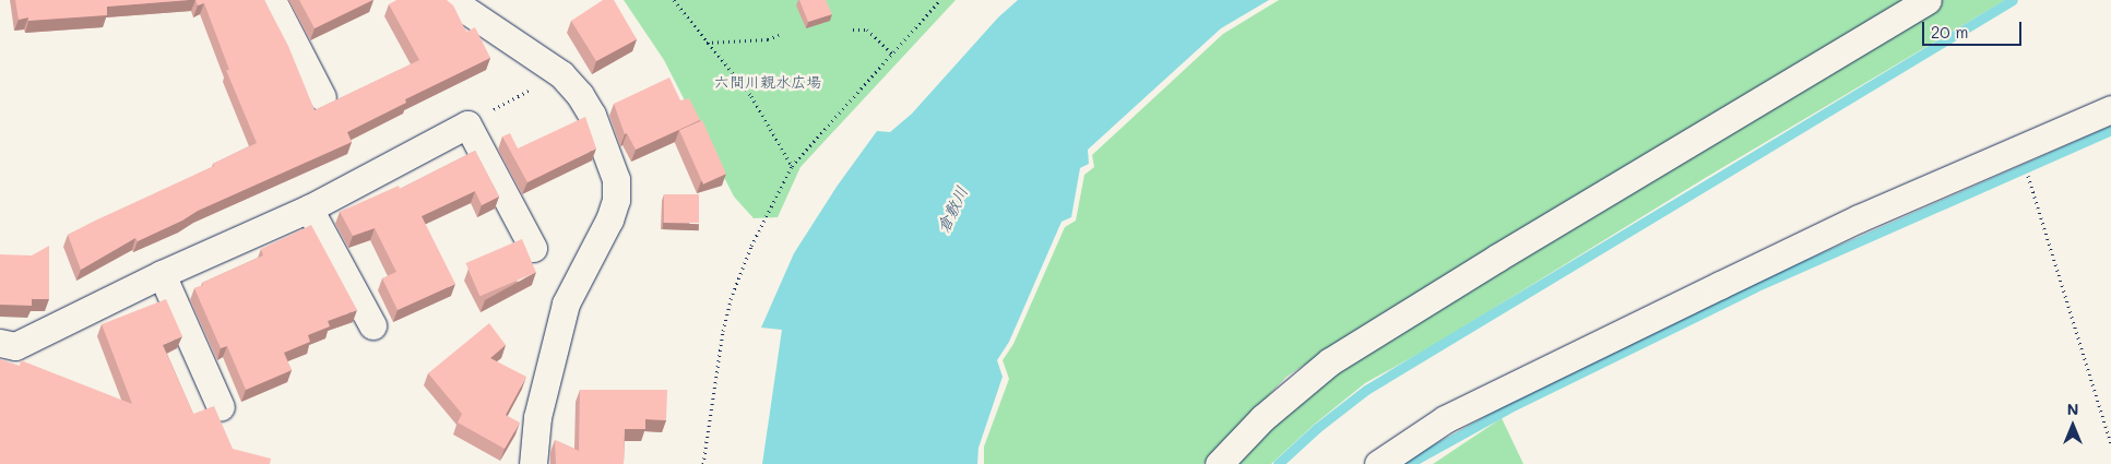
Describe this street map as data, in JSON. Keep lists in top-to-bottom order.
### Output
{
  "water": ["倉敷川"],
  "parks": ["六間川親水広場"],
  "scale_bar": "20 m",
  "north": "top"
}
